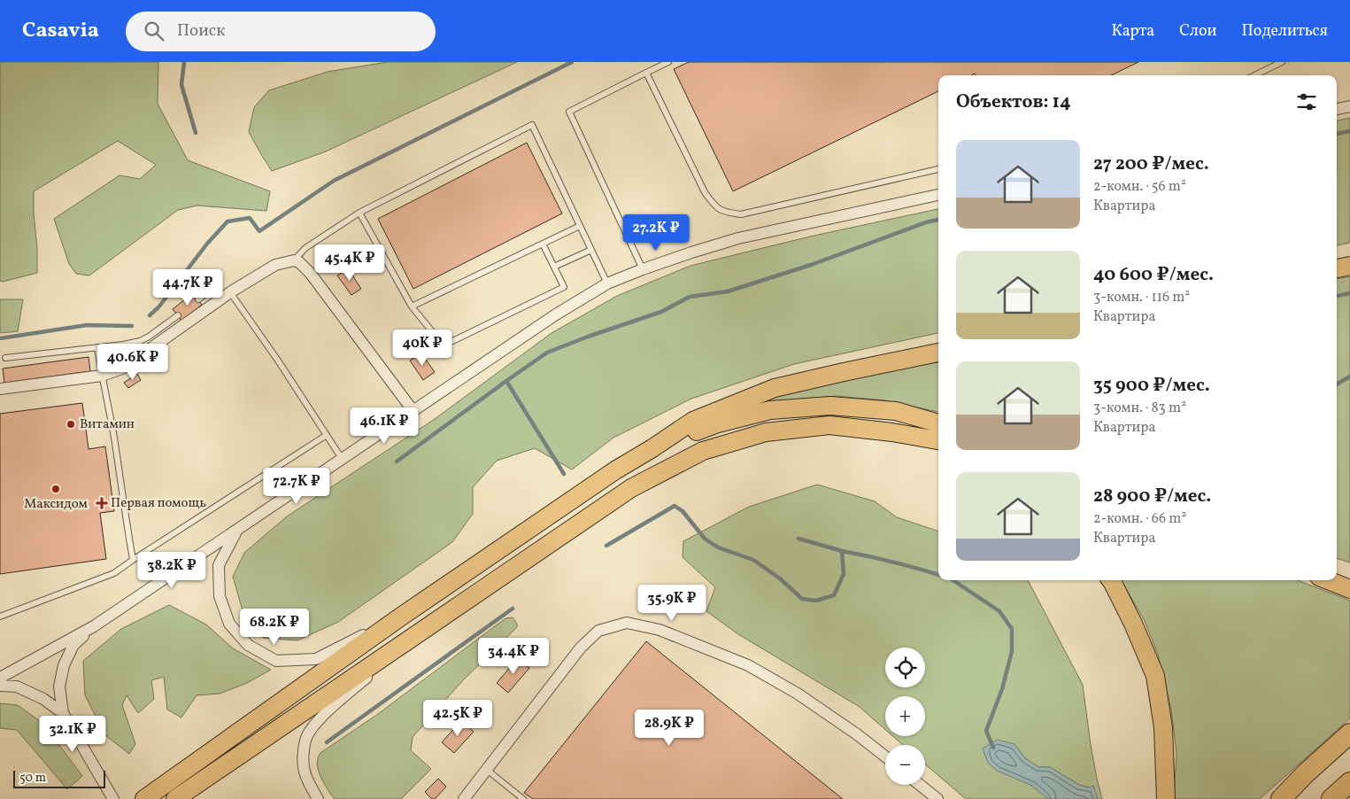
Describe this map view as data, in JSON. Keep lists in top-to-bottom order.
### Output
{
  "places": {
    "other": ["Витамин", "Максидом"],
    "health": ["Первая помощь"]
  },
  "scale_bar": "50 m",
  "page": {
    "header": "Casavia",
    "search": "Поиск",
    "nav": ["Карта", "Слои", "Поделиться"],
    "heading": "Объектов: 14",
    "list": [
      {
        "name": "27 200 ₽/мес.",
        "note": "2-комн. · 56 m² · Квартира"
      },
      {
        "name": "40 600 ₽/мес.",
        "note": "3-комн. · 116 m² · Квартира"
      },
      {
        "name": "35 900 ₽/мес.",
        "note": "3-комн. · 83 m² · Квартира"
      },
      {
        "name": "28 900 ₽/мес.",
        "note": "2-комн. · 66 m² · Квартира"
      }
    ],
    "price": [
      "27.2K ₽",
      "45.4K ₽",
      "44.7K ₽",
      "40K ₽",
      "40.6K ₽",
      "46.1K ₽",
      "72.7K ₽",
      "38.2K ₽",
      "35.9K ₽",
      "68.2K ₽",
      "34.4K ₽",
      "42.5K ₽",
      "28.9K ₽",
      "32.1K ₽"
    ],
    "map_buttons": ["+", "−"],
    "scale": "50 m"
  }
}
